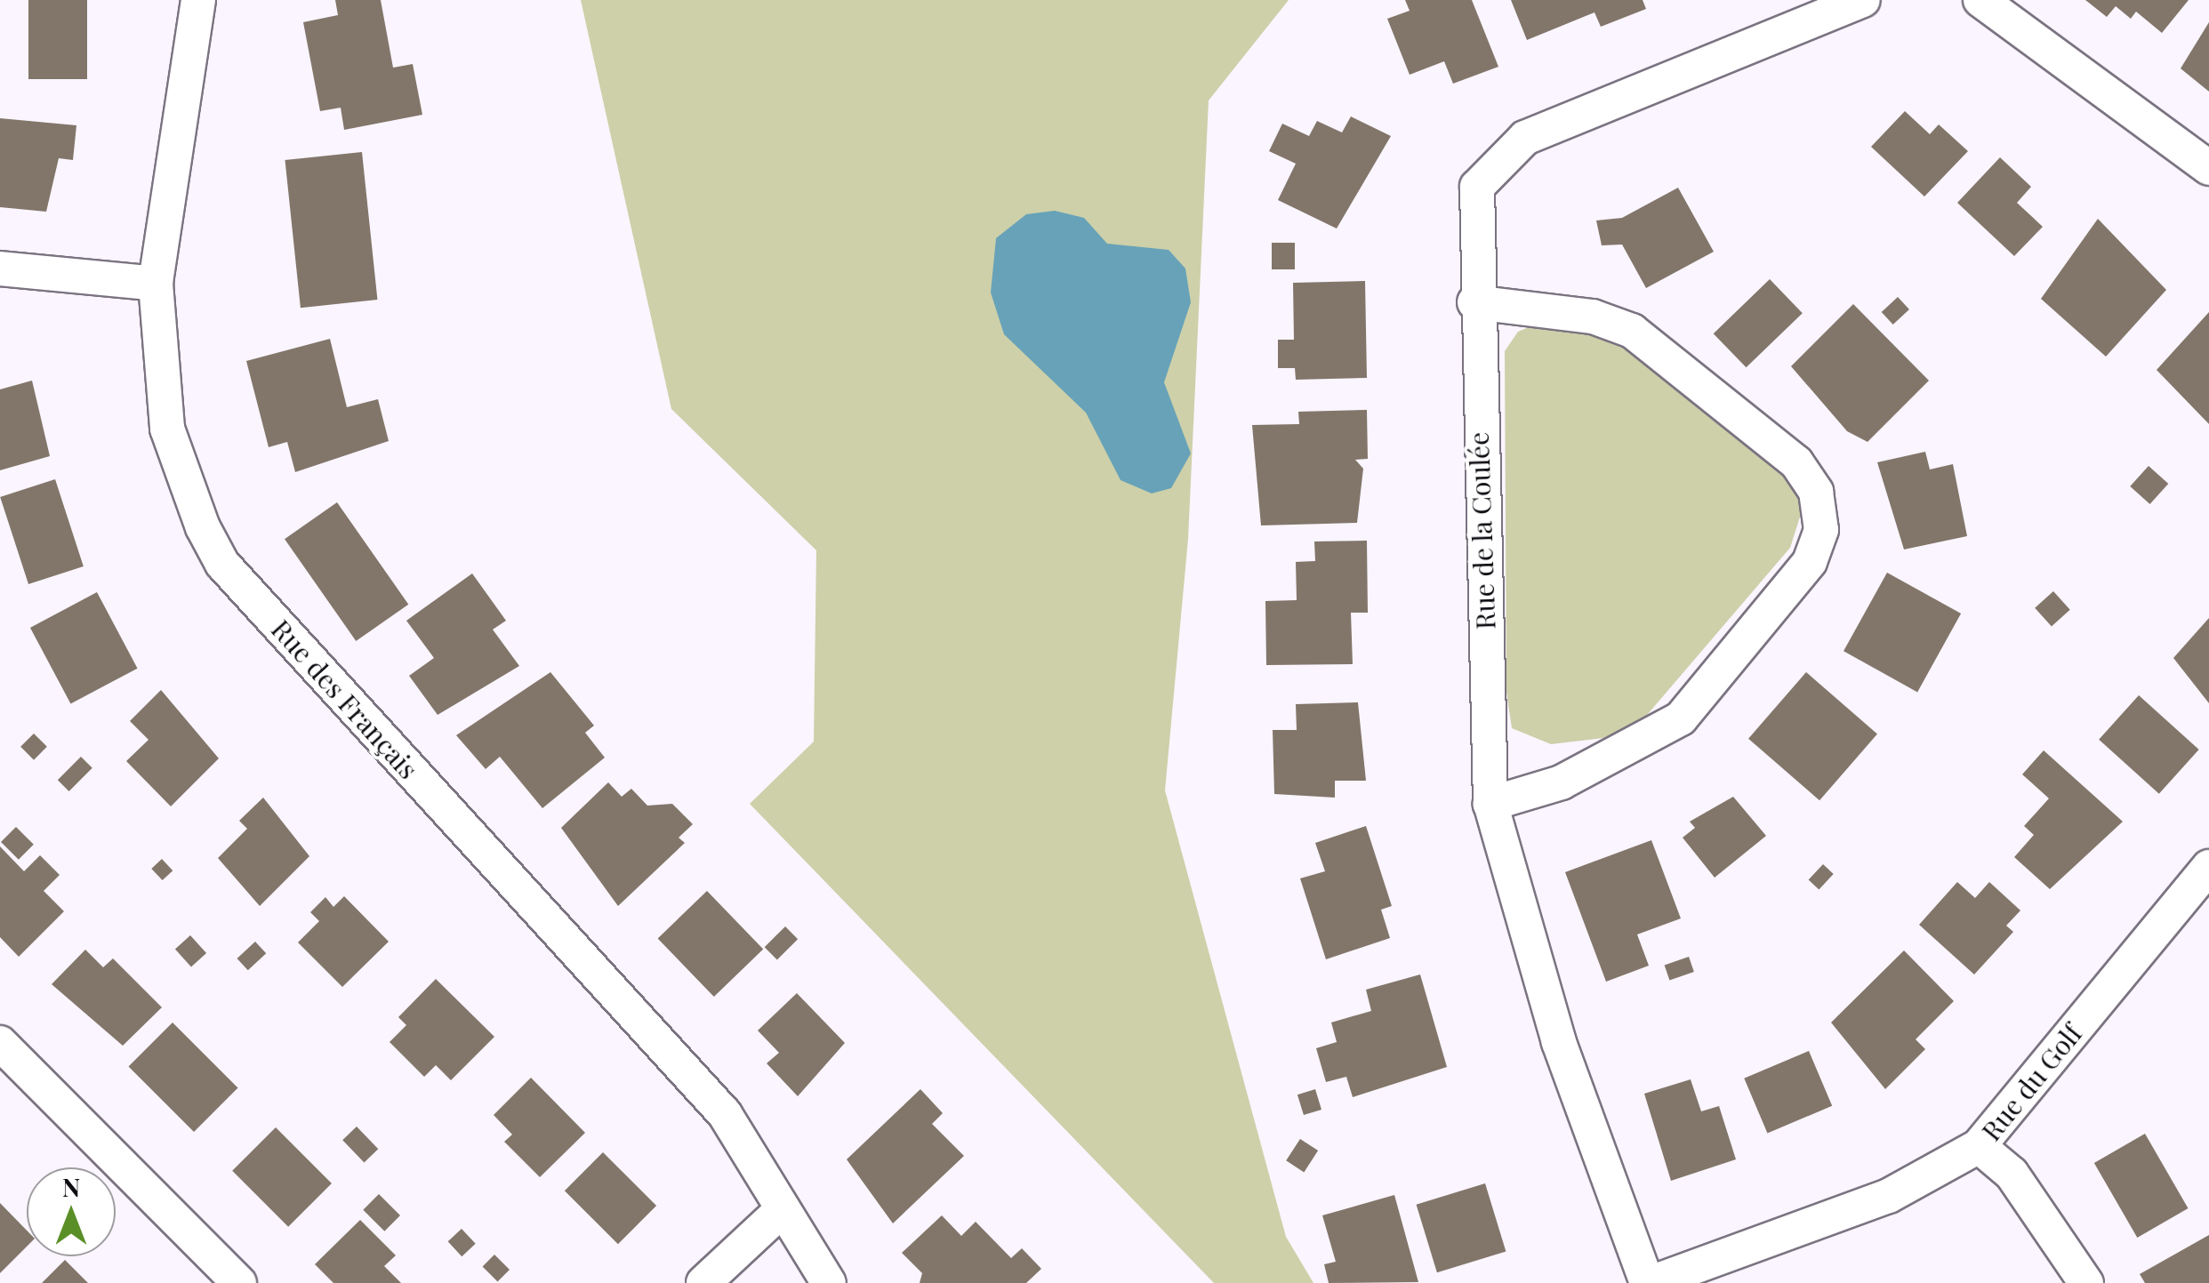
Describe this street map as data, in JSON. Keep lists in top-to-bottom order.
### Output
{
  "streets": {
    "street": ["Rue de la Coulée", "Rue des Français", "Rue du Golf"]
  },
  "crossings": [
    ["Rue de la Coulée", "Rue du Golf"]
  ],
  "north": "top"
}
